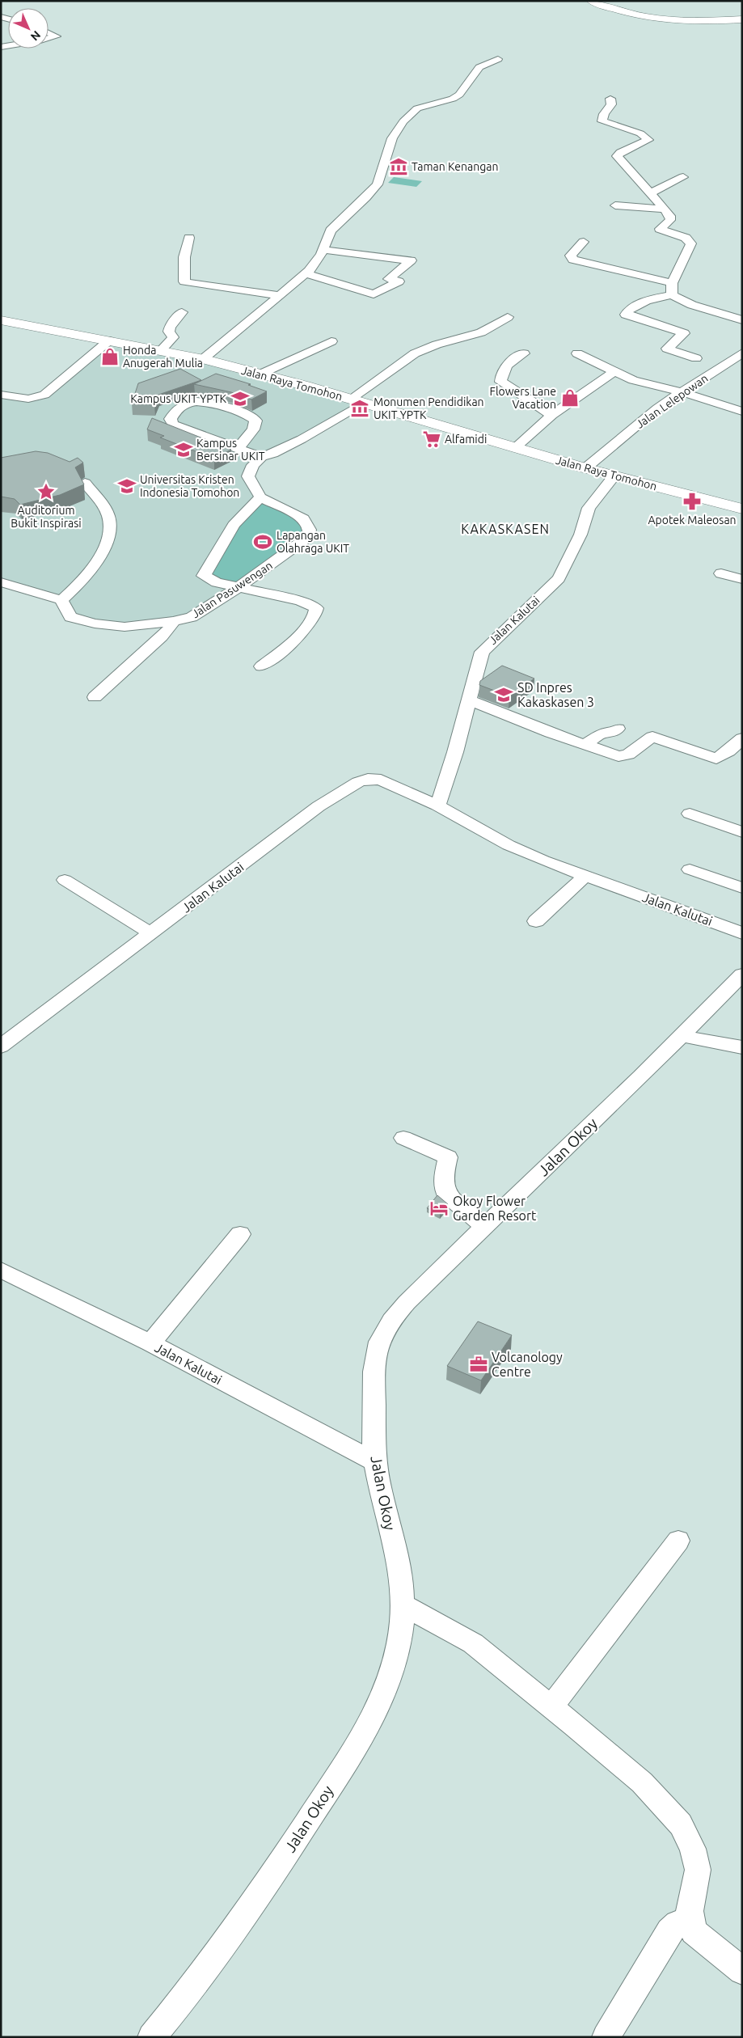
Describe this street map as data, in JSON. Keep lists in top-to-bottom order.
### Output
{
  "streets": {
    "main road": ["Jalan Raya Tomohon"],
    "street": [
      "Jalan Lelepowan",
      "Jalan Pasuwengan",
      "Jalan Kalutai",
      "Jalan Okoy"
    ]
  },
  "crossings": [
    ["Jalan Raya Tomohon", "Jalan Lelepowan"],
    ["Jalan Raya Tomohon", "Jalan Kalutai"],
    ["Jalan Kalutai", "Jalan Okoy"]
  ],
  "districts": ["KAKASKASEN"],
  "places": {
    "museum": ["Taman Kenangan", "Monumen Pendidikan UKIT YPTK"],
    "shop": ["Honda Anugerah Mulia", "Flowers Lane Vacation"],
    "school or university": [
      "Kampus UKIT YPTK",
      "Kampus Bersinar UKIT",
      "Universitas Kristen Indonesia Tomohon",
      "SD Inpres Kakaskasen 3"
    ],
    "supermarket": ["Alfamidi"],
    "place": ["Auditorium Bukit Inspirasi"],
    "pharmacy": ["Apotek Maleosan"],
    "sports": ["Lapangan Olahraga UKIT"],
    "hotel": ["Okoy Flower Garden Resort"],
    "office": ["Volcanology Centre"]
  },
  "north": "bottom right"
}
